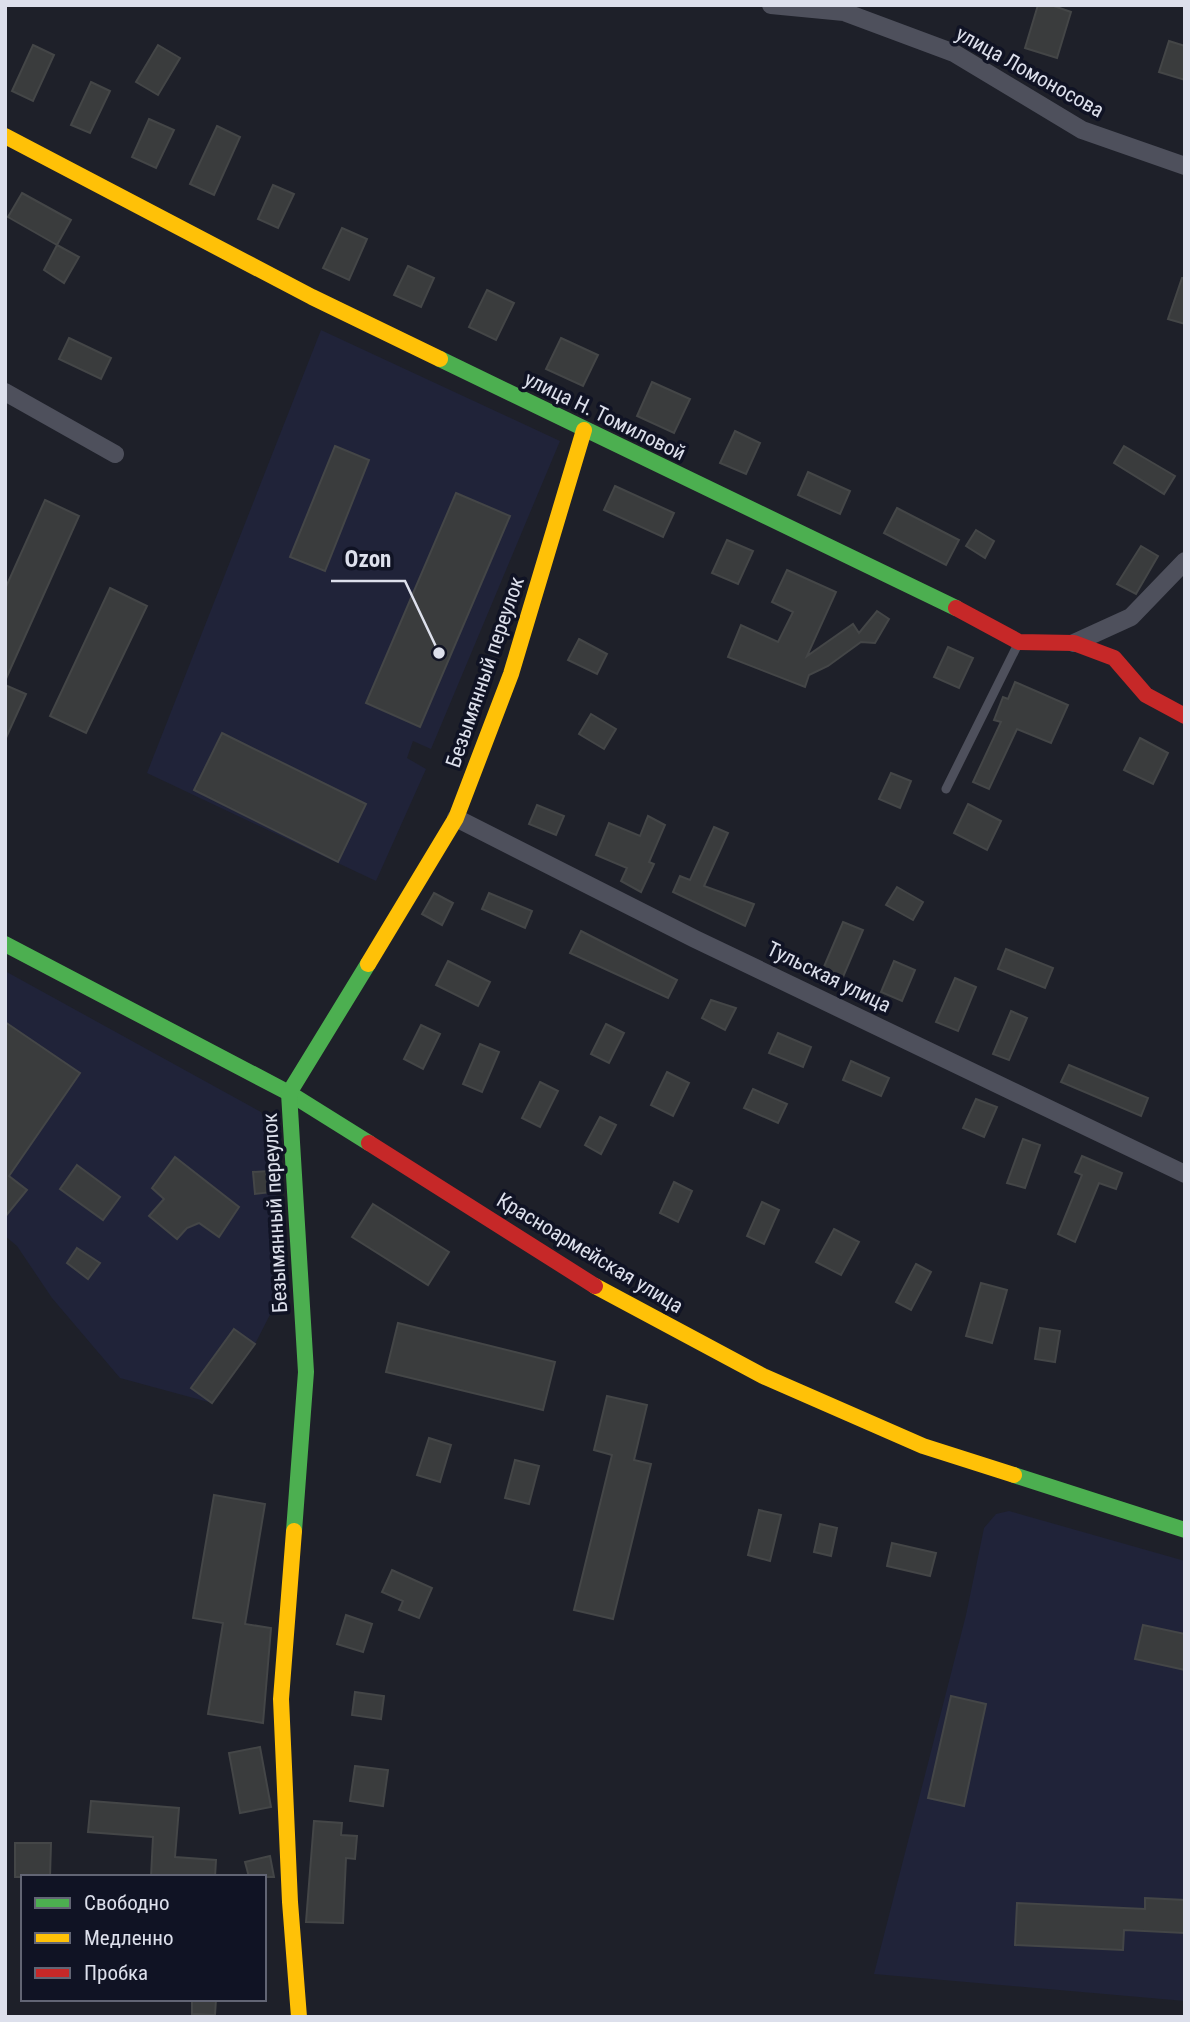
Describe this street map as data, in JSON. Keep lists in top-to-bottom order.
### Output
{
  "streets": {
    "street": [
      "улица Ломоносова",
      "улица Н. Томиловой",
      "Безымянный переулок",
      "Тульская улица",
      "Красноармейская улица"
    ]
  },
  "crossings": [
    ["улица Н. Томиловой", "Безымянный переулок"],
    ["Безымянный переулок", "Тульская улица"],
    ["Безымянный переулок", "Красноармейская улица"]
  ],
  "places": ["Ozon"],
  "legend": ["Свободно", "Медленно", "Пробка"]
}
